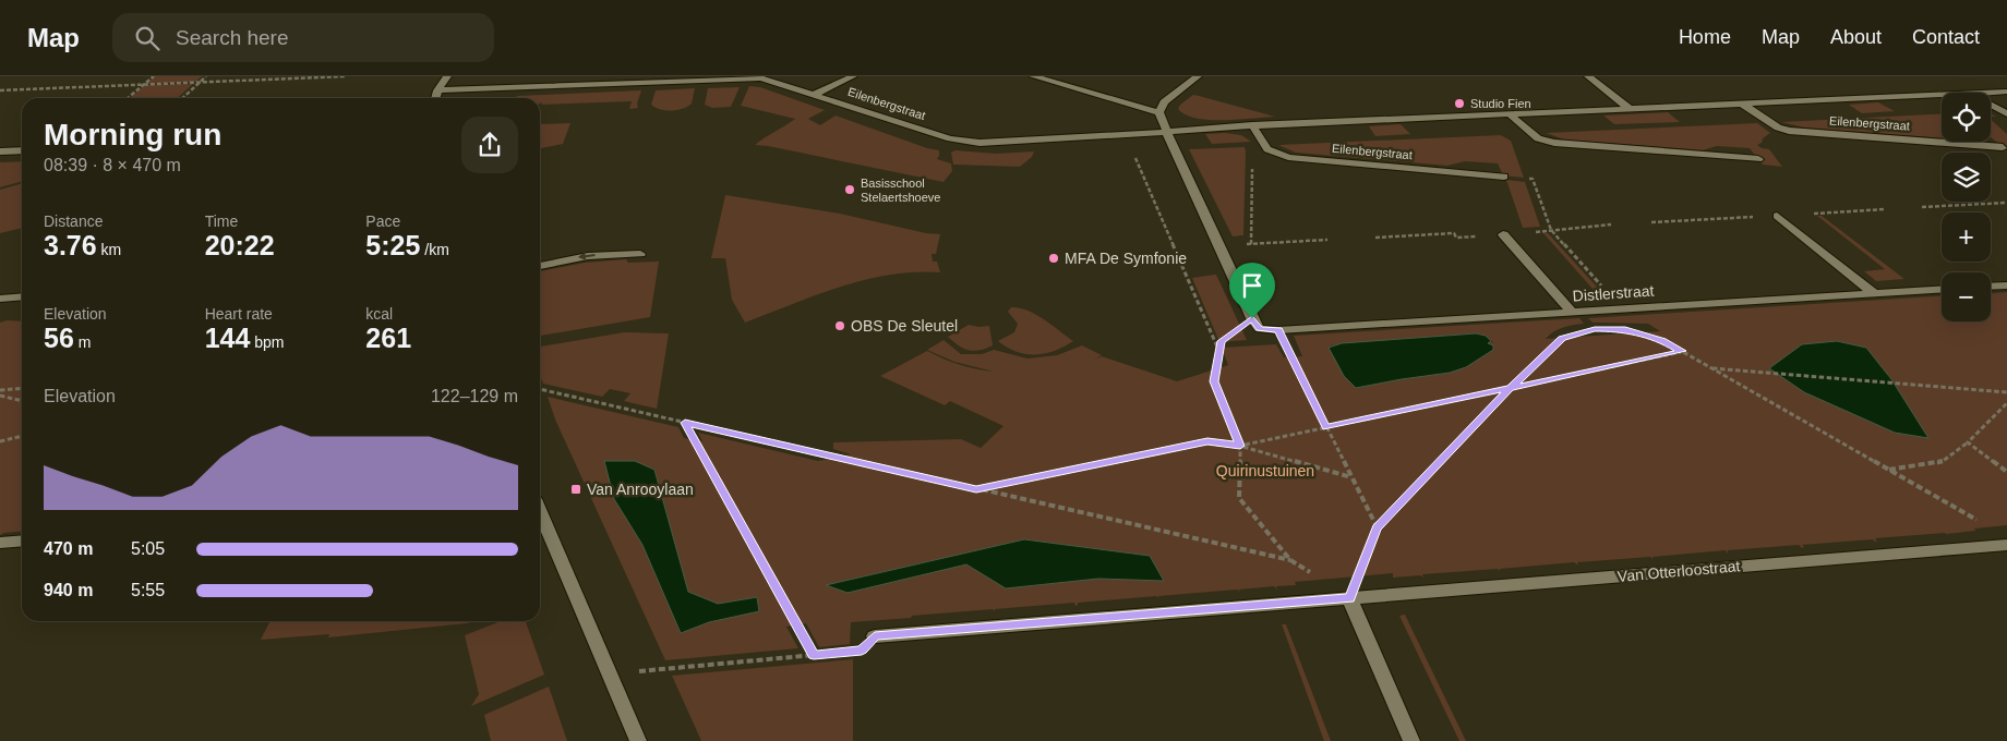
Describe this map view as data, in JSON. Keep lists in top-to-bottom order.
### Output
{
  "streets": {
    "street": ["Eilenbergstraat", "Distlerstraat", "Van Otterloostraat"]
  },
  "parks": ["Quirinustuinen"],
  "places": {
    "other": [
      "Studio Fien",
      "Basisschool Stelaertshoeve",
      "MFA De Symfonie",
      "OBS De Sleutel"
    ],
    "transit": ["Van Anrooylaan"]
  },
  "page": {
    "header": "Map",
    "search": "Search here",
    "nav": [
      "Home",
      "Map",
      "About",
      "Contact"
    ],
    "map_buttons": ["+", "−"],
    "heading": ["Morning run", "08:39 · 8 × 470 m"],
    "stats": [
      ["Distance", "3.76 km"],
      ["Time", "20:22"],
      ["Pace", "5:25 /km"],
      ["Elevation", "56 m"],
      ["Heart rate", "144 bpm"],
      ["kcal", "261"]
    ],
    "chart": ["Elevation", "122–129 m"],
    "list": [
      {
        "name": "470 m",
        "note": "5:05"
      },
      {
        "name": "940 m",
        "note": "5:55"
      }
    ]
  }
}
